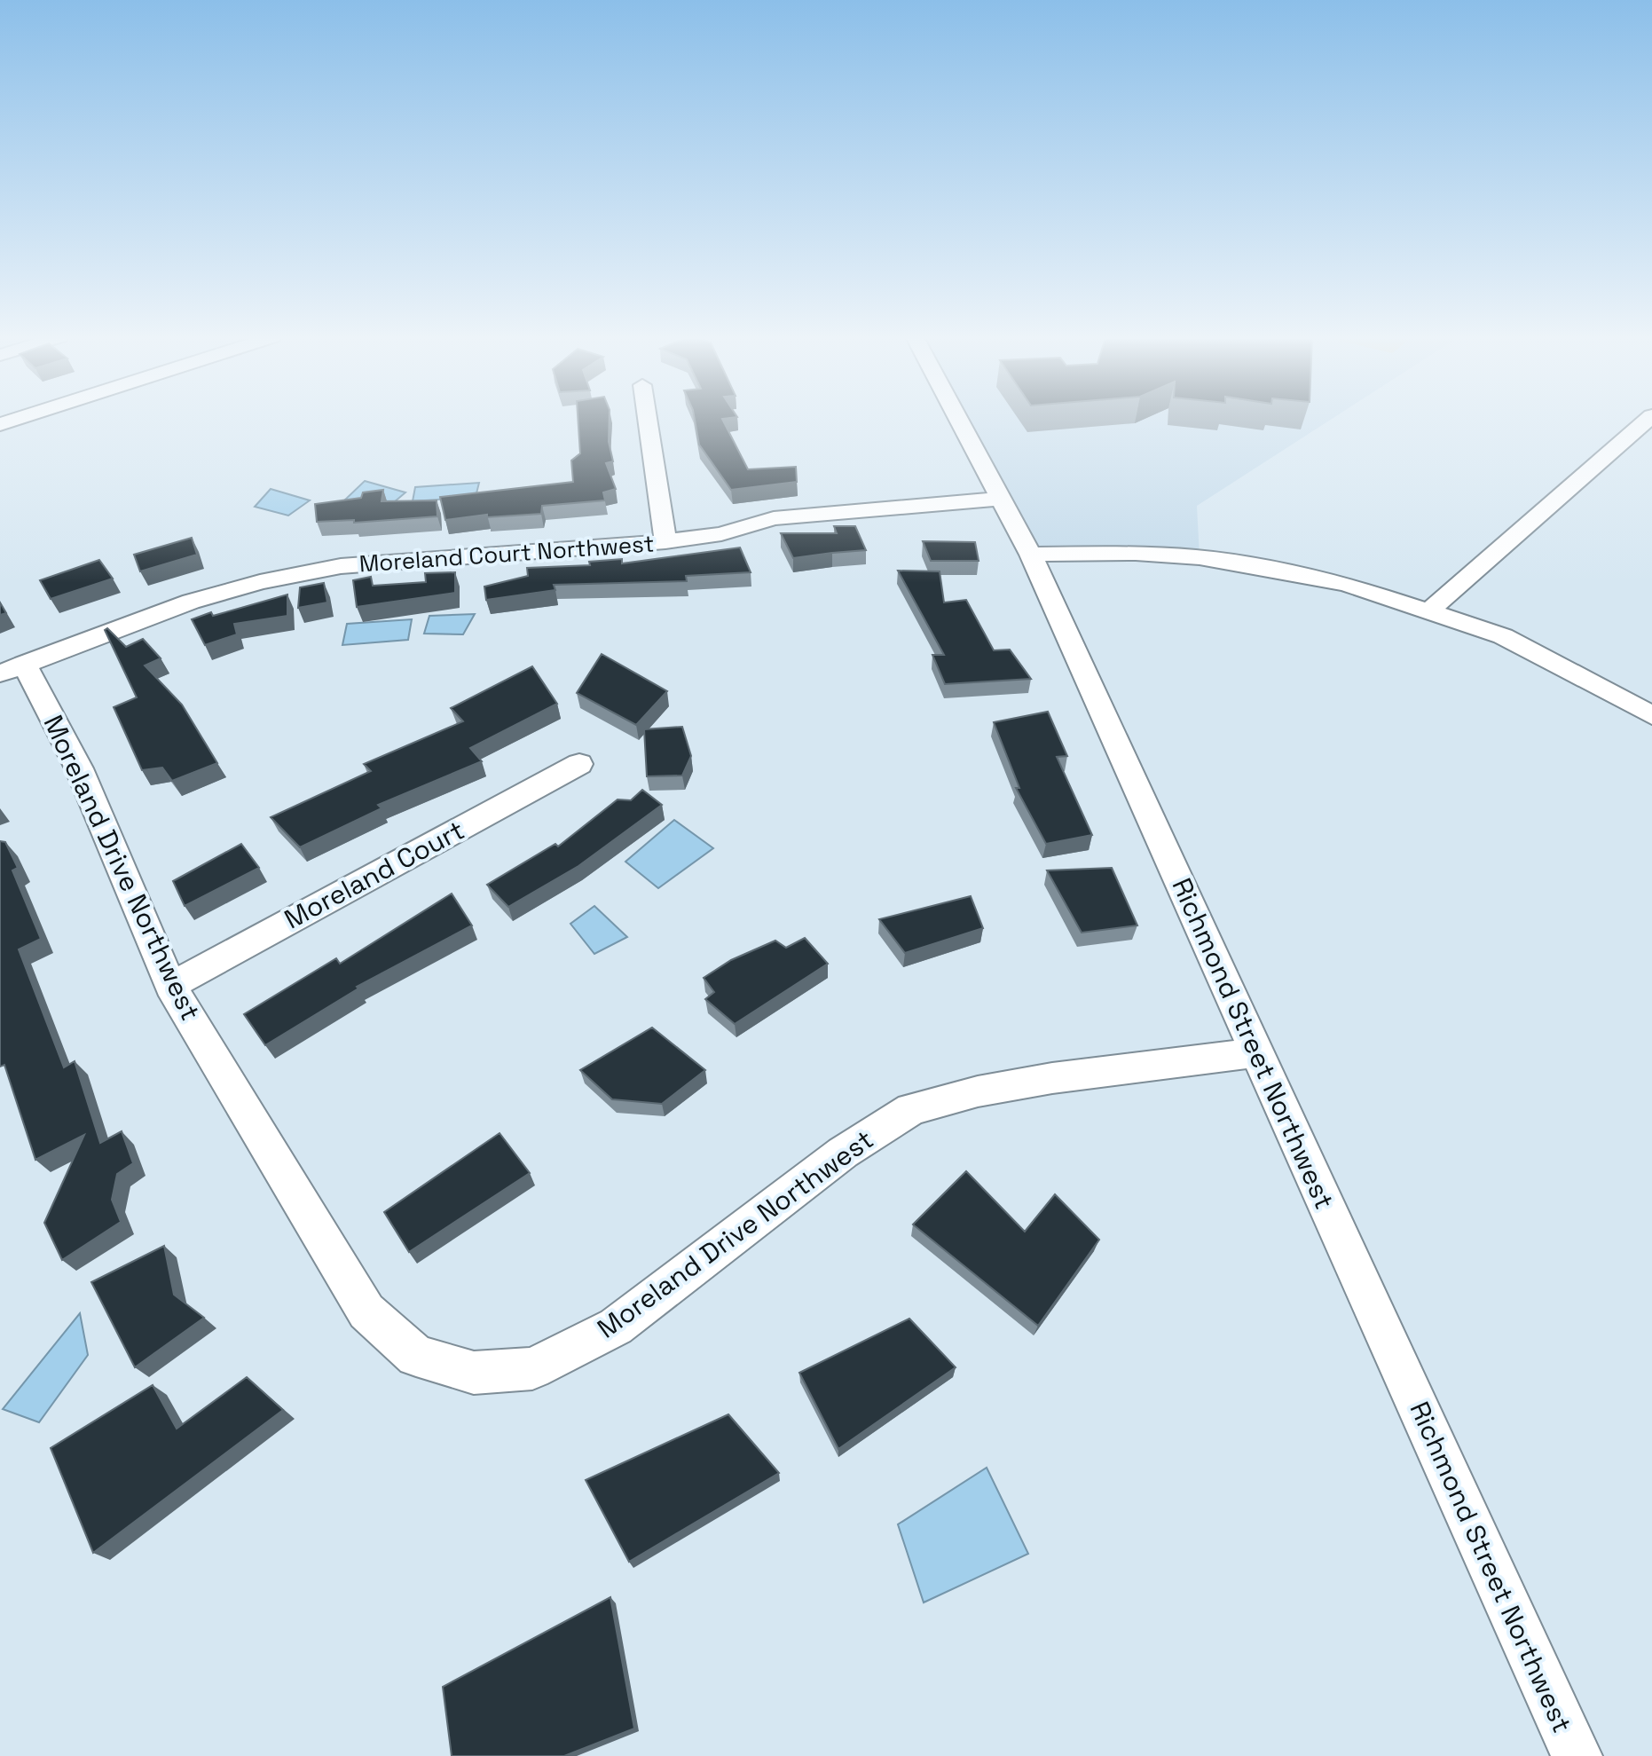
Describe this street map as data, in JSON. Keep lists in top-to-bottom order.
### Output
{
  "streets": {
    "street": [
      "Moreland Court Northwest",
      "Moreland Drive Northwest",
      "Moreland Court",
      "Richmond Street Northwest"
    ]
  },
  "crossings": [
    ["Moreland Court Northwest", "Moreland Drive Northwest"],
    ["Moreland Court Northwest", "Richmond Street Northwest"],
    ["Moreland Drive Northwest", "Moreland Court"],
    ["Moreland Drive Northwest", "Richmond Street Northwest"]
  ]
}
